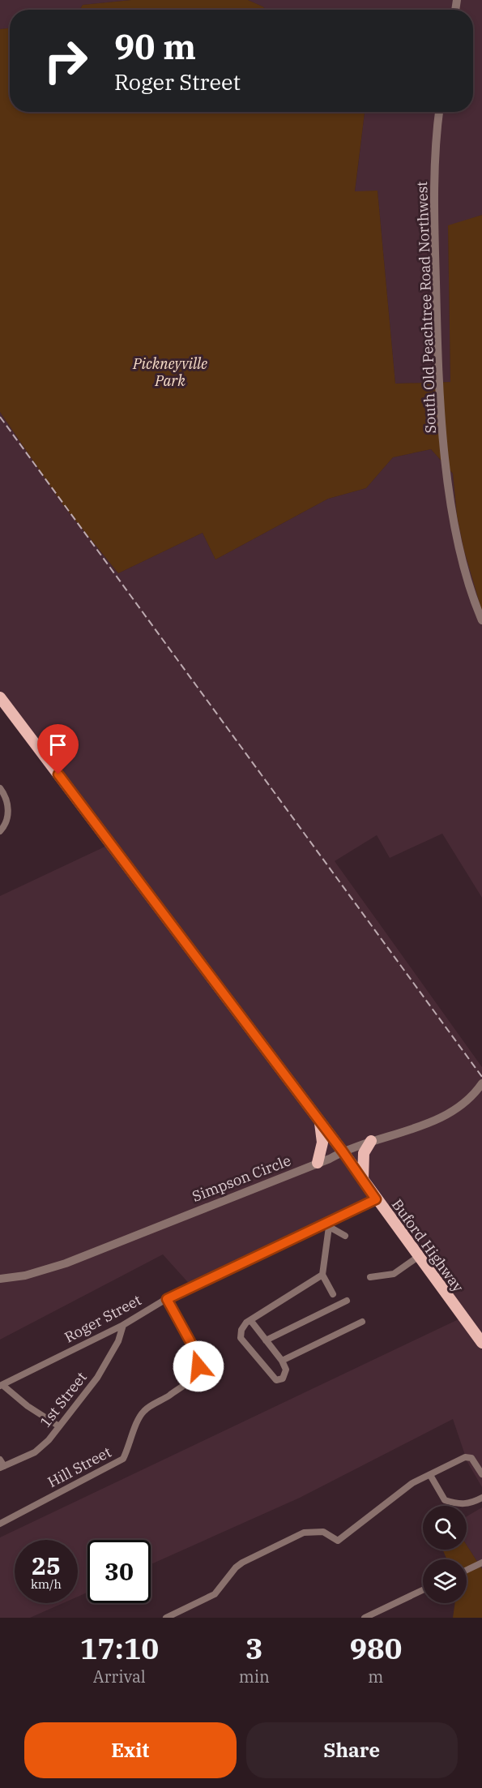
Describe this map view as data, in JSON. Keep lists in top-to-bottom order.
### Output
{
  "streets": {
    "main road": ["Buford Highway"],
    "street": [
      "South Old Peachtree Road Northwest",
      "Simpson Circle",
      "Roger Street",
      "1st Street",
      "Hill Street"
    ]
  },
  "crossings": [
    ["Simpson Circle", "Buford Highway"],
    ["Buford Highway", "Roger Street"],
    ["Roger Street", "1st Street"],
    ["Roger Street", "Hill Street"]
  ],
  "parks": ["Pickneyville Park"],
  "page": {
    "turn": ["90 m", "Roger Street"],
    "speed": "25 km/h",
    "limit": "30",
    "eta": [
      "17:10",
      "Arrival",
      "3",
      "min",
      "980",
      "m"
    ],
    "buttons": ["Exit", "Share"]
  }
}
